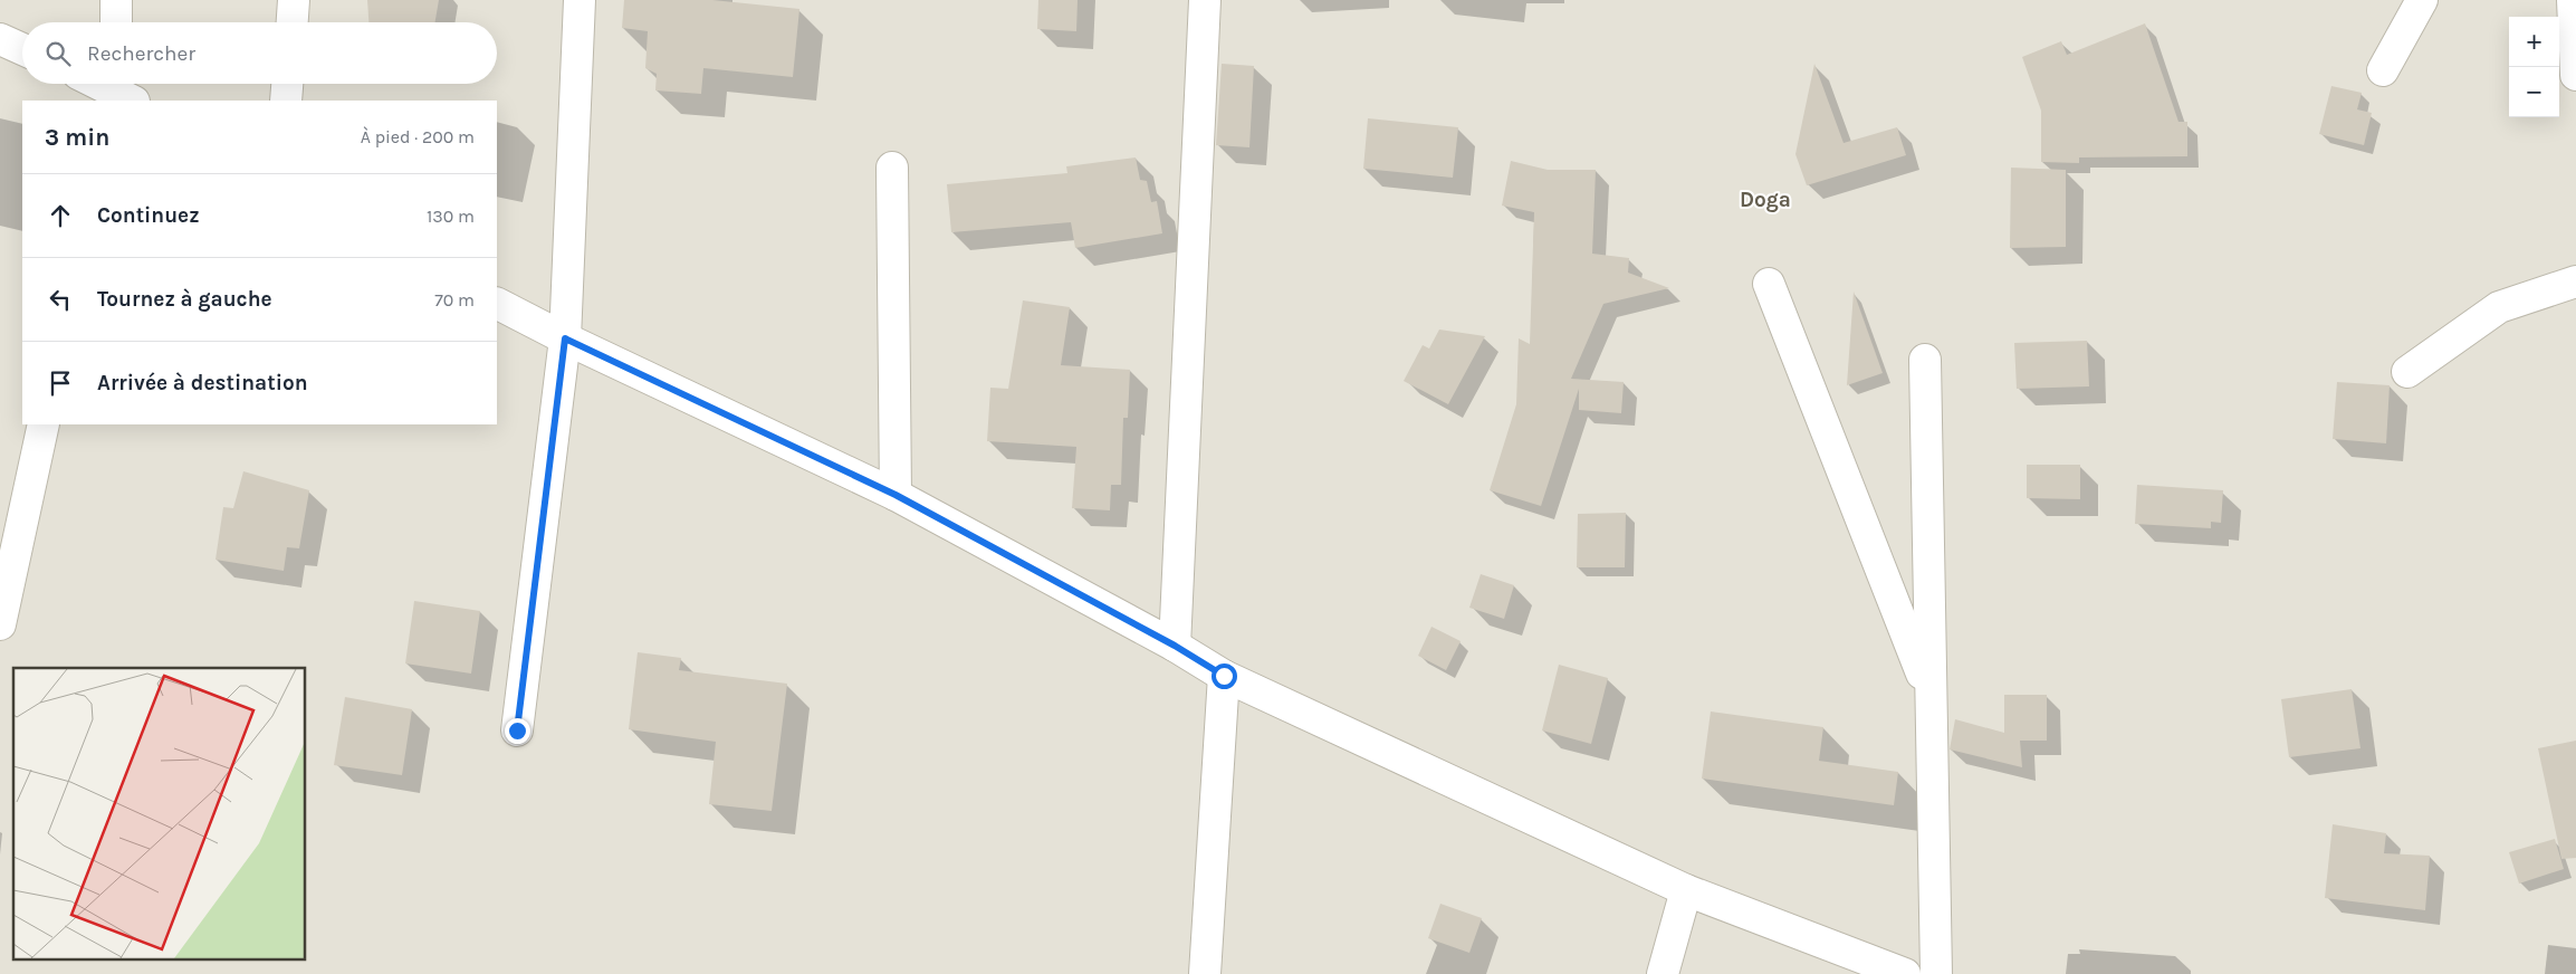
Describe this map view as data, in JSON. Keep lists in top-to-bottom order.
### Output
{
  "districts": ["Doga"],
  "page": {
    "map_buttons": ["+", "−"],
    "search": "Rechercher",
    "heading": ["3 min", "À pied · 200 m"],
    "list": [
      ["Continuez", "130 m"],
      ["Tournez à gauche", "70 m"],
      "Arrivée à destination"
    ]
  }
}
